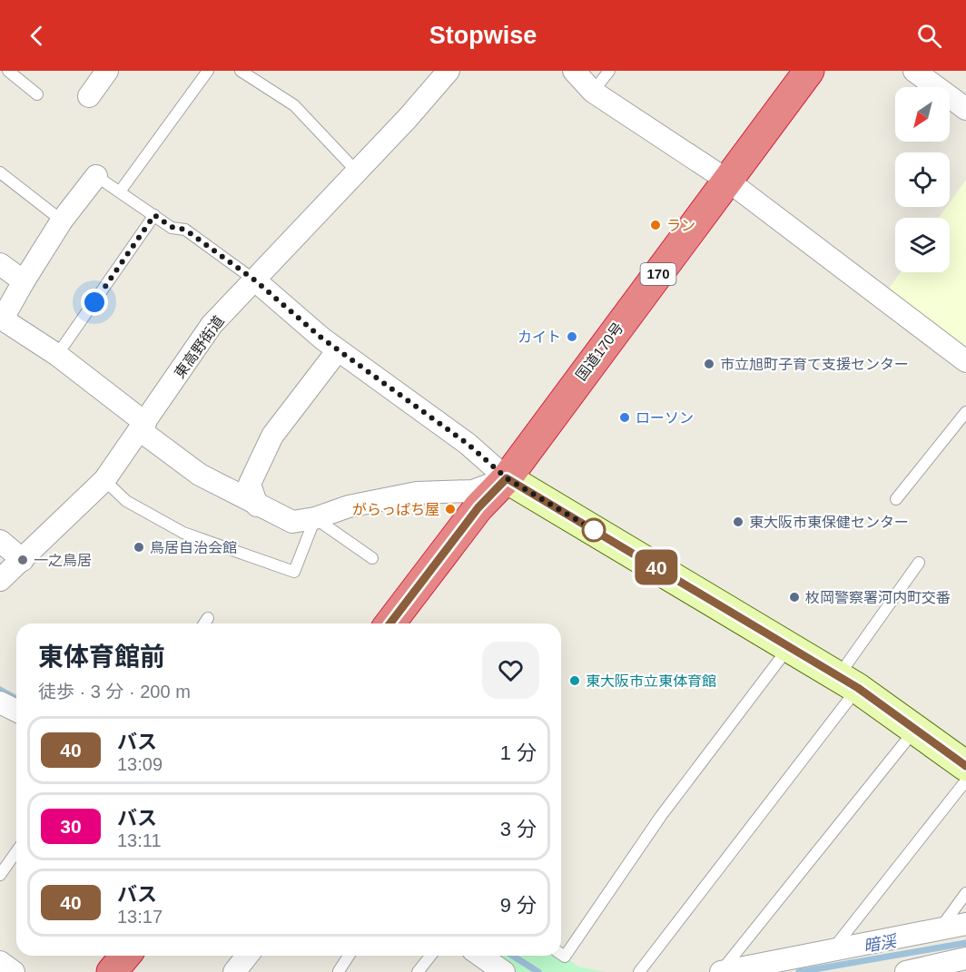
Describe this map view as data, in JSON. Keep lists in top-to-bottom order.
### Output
{
  "streets": {
    "highway": ["170", "国道170号"],
    "street": ["東高野街道"]
  },
  "water": ["暗渓"],
  "places": [
    "ラン",
    "カイト",
    "市立旭町子育て支援センター",
    "ローソン",
    "がらっぱち屋",
    "東大阪市東保健センター",
    "鳥居自治会館",
    "一之鳥居",
    "枚岡警察署河内町交番",
    "東大阪市立東体育館"
  ],
  "lines": ["bus line 40"],
  "north": "bottom left",
  "page": {
    "header": "Stopwise",
    "on_map": "40",
    "heading": ["東体育館前", "徒歩 · 3 分 · 200 m"],
    "list": [
      {
        "mark": "40",
        "name": "バス",
        "note": "13:09",
        "value": "1 分"
      },
      {
        "mark": "30",
        "name": "バス",
        "note": "13:11",
        "value": "3 分"
      },
      {
        "mark": "40",
        "name": "バス",
        "note": "13:17",
        "value": "9 分"
      }
    ]
  }
}
